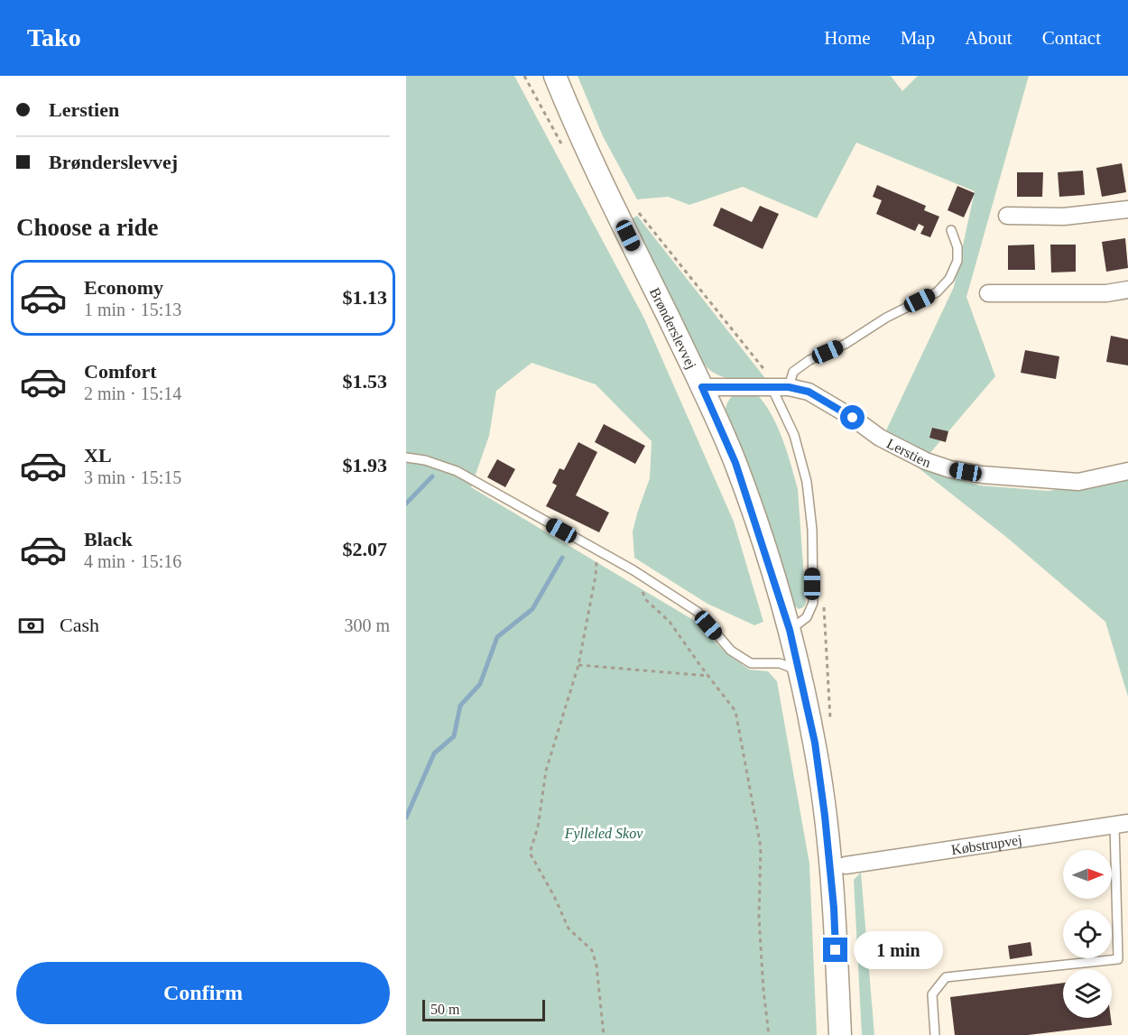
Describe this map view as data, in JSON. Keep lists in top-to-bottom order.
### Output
{
  "streets": {
    "main road": ["Brønderslevvej"],
    "street": ["Lerstien", "Købstrupvej"]
  },
  "crossings": [
    ["Brønderslevvej", "Lerstien"]
  ],
  "parks": ["Fylleled Skov"],
  "scale_bar": "50 m",
  "north": "right",
  "page": {
    "header": "Tako",
    "nav": [
      "Home",
      "Map",
      "About",
      "Contact"
    ],
    "banner": ["Lerstien", "Brønderslevvej"],
    "heading": "Choose a ride",
    "list": [
      {
        "name": "Economy",
        "note": "1 min · 15:13",
        "value": "$1.13"
      },
      {
        "name": "Comfort",
        "note": "2 min · 15:14",
        "value": "$1.53"
      },
      {
        "name": "XL",
        "note": "3 min · 15:15",
        "value": "$1.93"
      },
      {
        "name": "Black",
        "note": "4 min · 15:16",
        "value": "$2.07"
      }
    ],
    "pay": ["Cash", "300 m"],
    "bubble": "1 min",
    "buttons": "Confirm",
    "scale": "50 m"
  }
}
